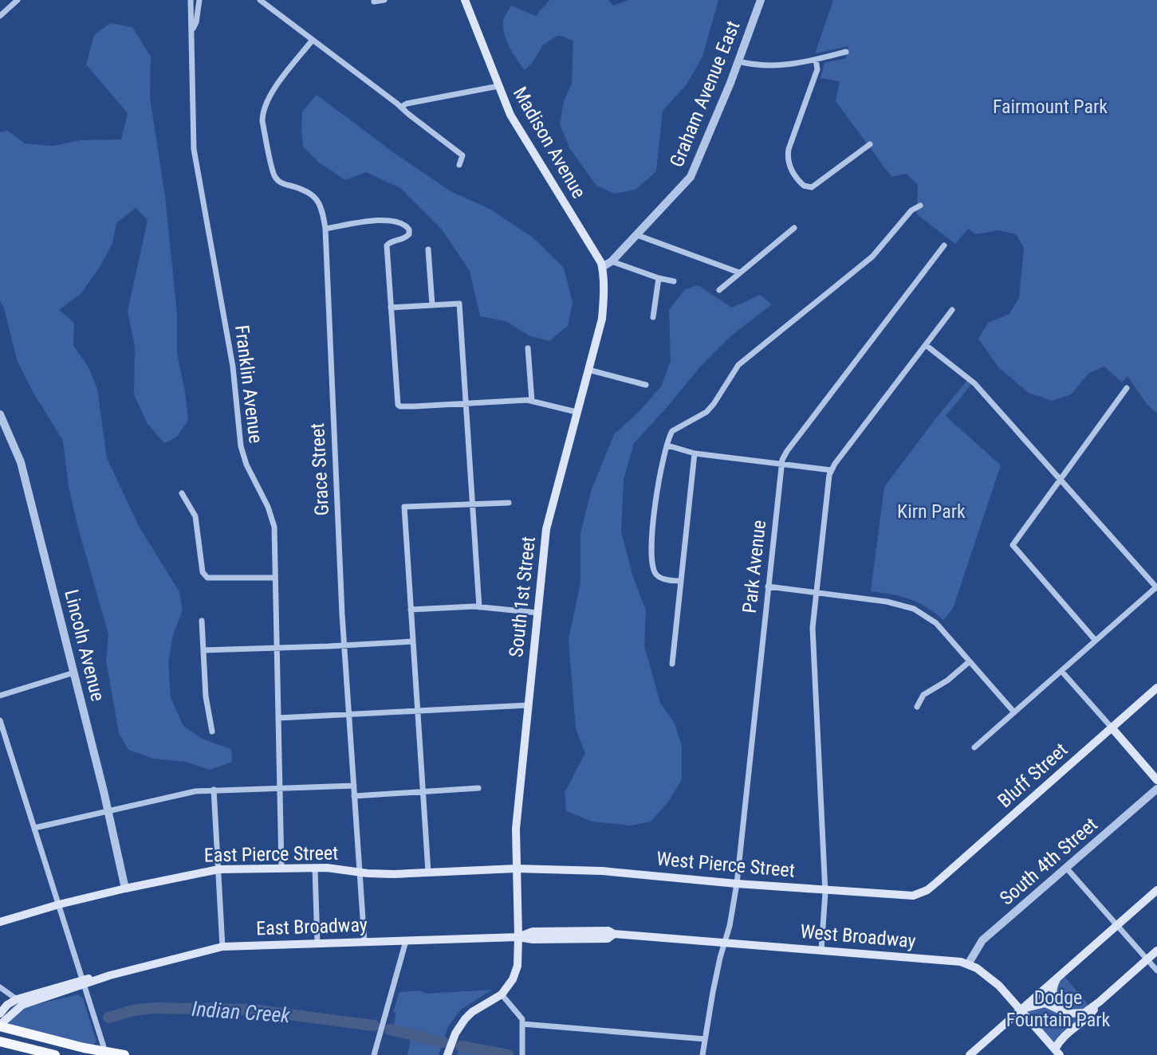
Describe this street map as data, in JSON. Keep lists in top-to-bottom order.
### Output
{
  "streets": {
    "main road": [
      "Madison Avenue",
      "South 1st Street",
      "Bluff Street",
      "East Pierce Street",
      "West Pierce Street",
      "East Broadway",
      "West Broadway"
    ],
    "street": [
      "Graham Avenue East",
      "Franklin Avenue",
      "Grace Street",
      "Park Avenue",
      "Lincoln Avenue",
      "South 4th Street"
    ]
  },
  "crossings": [
    ["Graham Avenue East", "Madison Avenue"],
    ["Graham Avenue East", "South 1st Street"],
    ["Madison Avenue", "South 1st Street"],
    ["Franklin Avenue", "East Pierce Street"],
    ["Grace Street", "East Pierce Street"],
    ["Grace Street", "East Broadway"],
    ["Park Avenue", "West Pierce Street"],
    ["Park Avenue", "West Broadway"],
    ["South 1st Street", "East Pierce Street"],
    ["South 1st Street", "West Pierce Street"],
    ["South 1st Street", "East Broadway"],
    ["South 1st Street", "West Broadway"],
    ["Lincoln Avenue", "East Pierce Street"],
    ["Bluff Street", "West Pierce Street"],
    ["East Pierce Street", "West Pierce Street"],
    ["South 4th Street", "West Broadway"],
    ["East Broadway", "West Broadway"]
  ],
  "water": ["Indian Creek"],
  "parks": ["Fairmount Park", "Kirn Park", "Dodge Fountain Park"]
}
